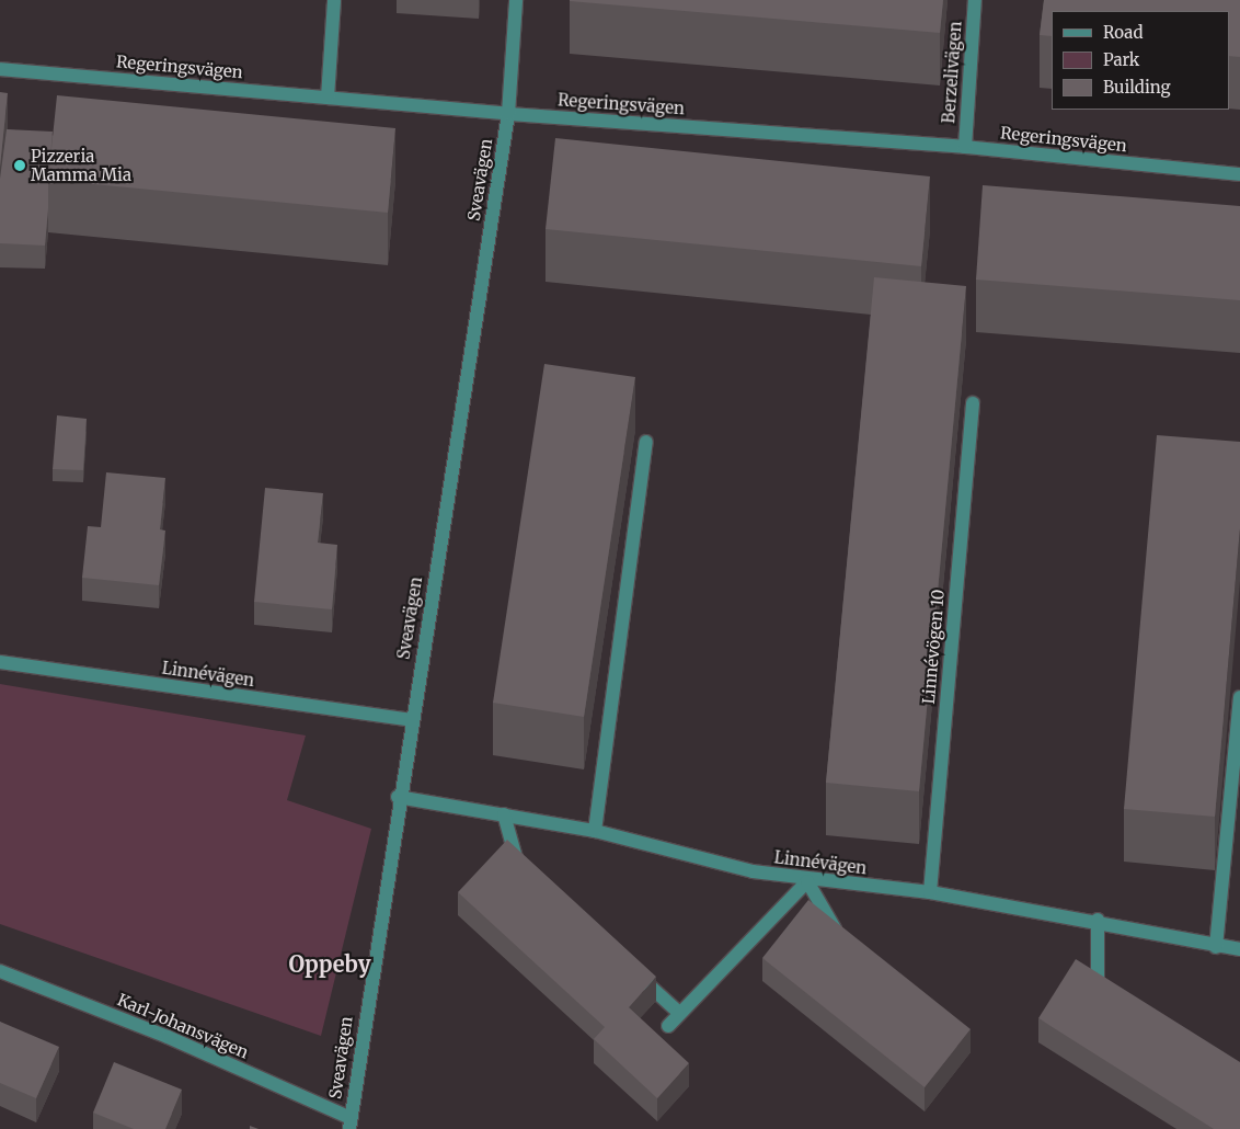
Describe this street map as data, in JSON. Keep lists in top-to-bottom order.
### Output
{
  "streets": {
    "street": [
      "Regeringsvägen",
      "Berzelivägen",
      "Sveavägen",
      "Linnévögen 10",
      "Linnévägen",
      "Karl-Johansvägen"
    ]
  },
  "crossings": [
    ["Regeringsvägen", "Berzelivägen"],
    ["Regeringsvägen", "Sveavägen"],
    ["Sveavägen", "Linnévägen"],
    ["Sveavägen", "Karl-Johansvägen"],
    ["Linnévögen 10", "Linnévägen"]
  ],
  "districts": ["Oppeby"],
  "places": ["Pizzeria Mamma Mia"],
  "legend": ["Road", "Park", "Building"]
}
